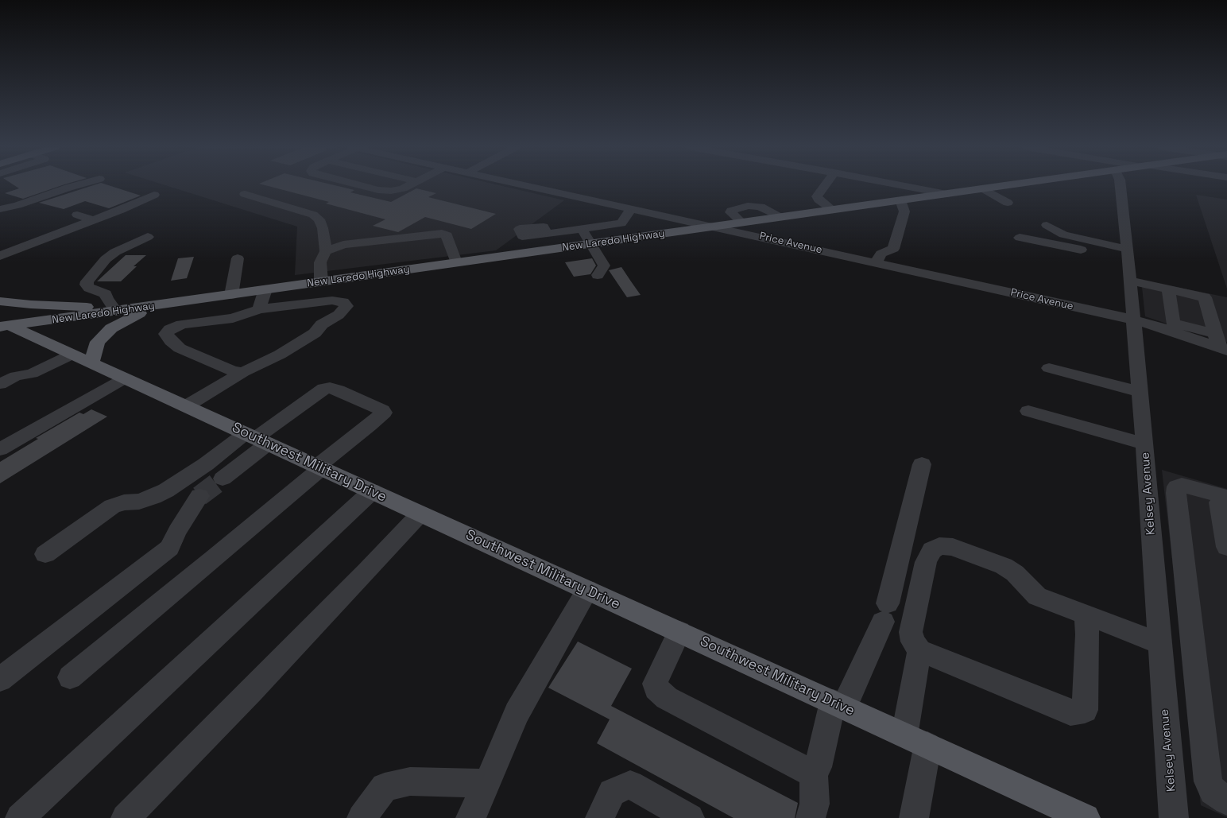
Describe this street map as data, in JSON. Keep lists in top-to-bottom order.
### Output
{
  "streets": {
    "main road": ["New Laredo Highway", "Southwest Military Drive"],
    "street": ["Price Avenue", "Kelsey Avenue"]
  },
  "crossings": [
    ["New Laredo Highway", "Price Avenue"],
    ["New Laredo Highway", "Southwest Military Drive"],
    ["Price Avenue", "Kelsey Avenue"]
  ]
}
